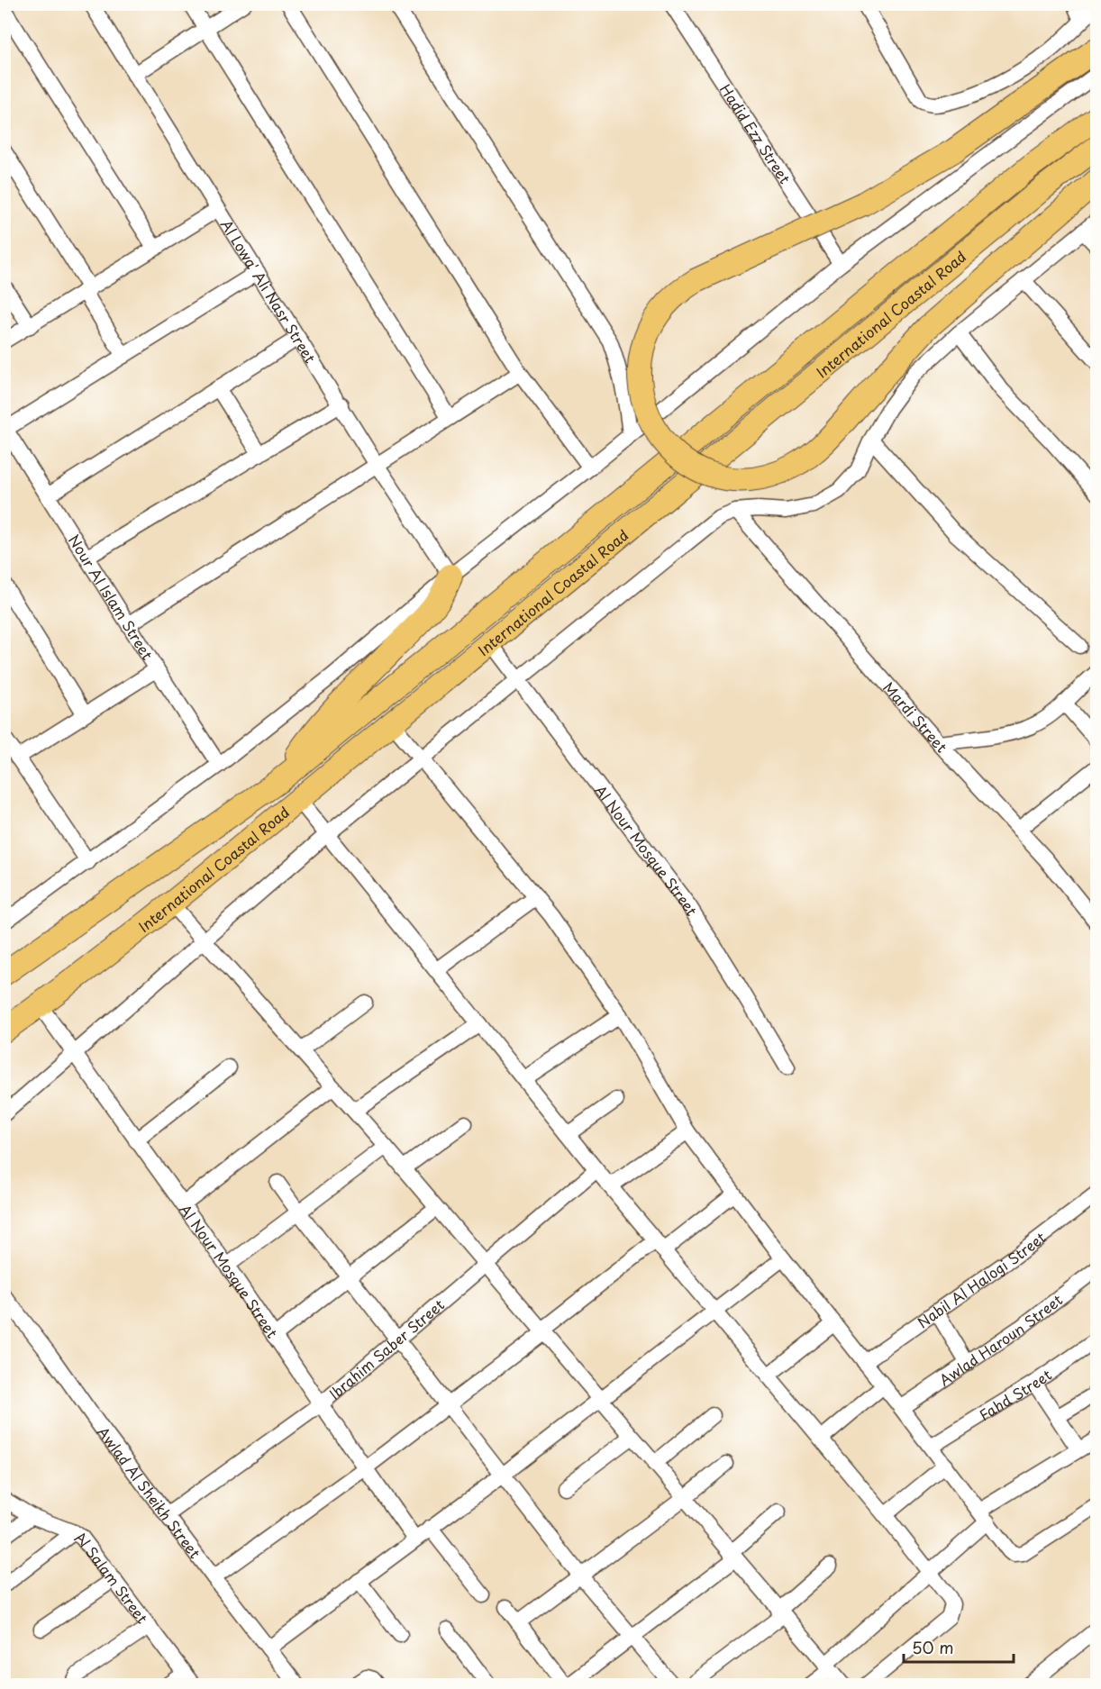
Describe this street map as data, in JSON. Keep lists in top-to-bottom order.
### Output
{
  "streets": {
    "highway": ["International Coastal Road"],
    "street": [
      "Hadid Ezz Street",
      "Al Lowa' Ali Nasr Street",
      "Nour Al Islam Street",
      "Mardi Street",
      "Al Nour Mosque Street",
      "Nabil Al Halogi Street",
      "Awlad Haroun Street",
      "Ibrahim Saber Street",
      "Fahd Street",
      "Awlad Al Sheikh Street",
      "Al Salam Street"
    ]
  },
  "crossings": [
    ["International Coastal Road", "Al Nour Mosque Street"],
    ["Al Nour Mosque Street", "Ibrahim Saber Street"],
    ["Ibrahim Saber Street", "Awlad Al Sheikh Street"]
  ],
  "scale_bar": "50 m"
}
